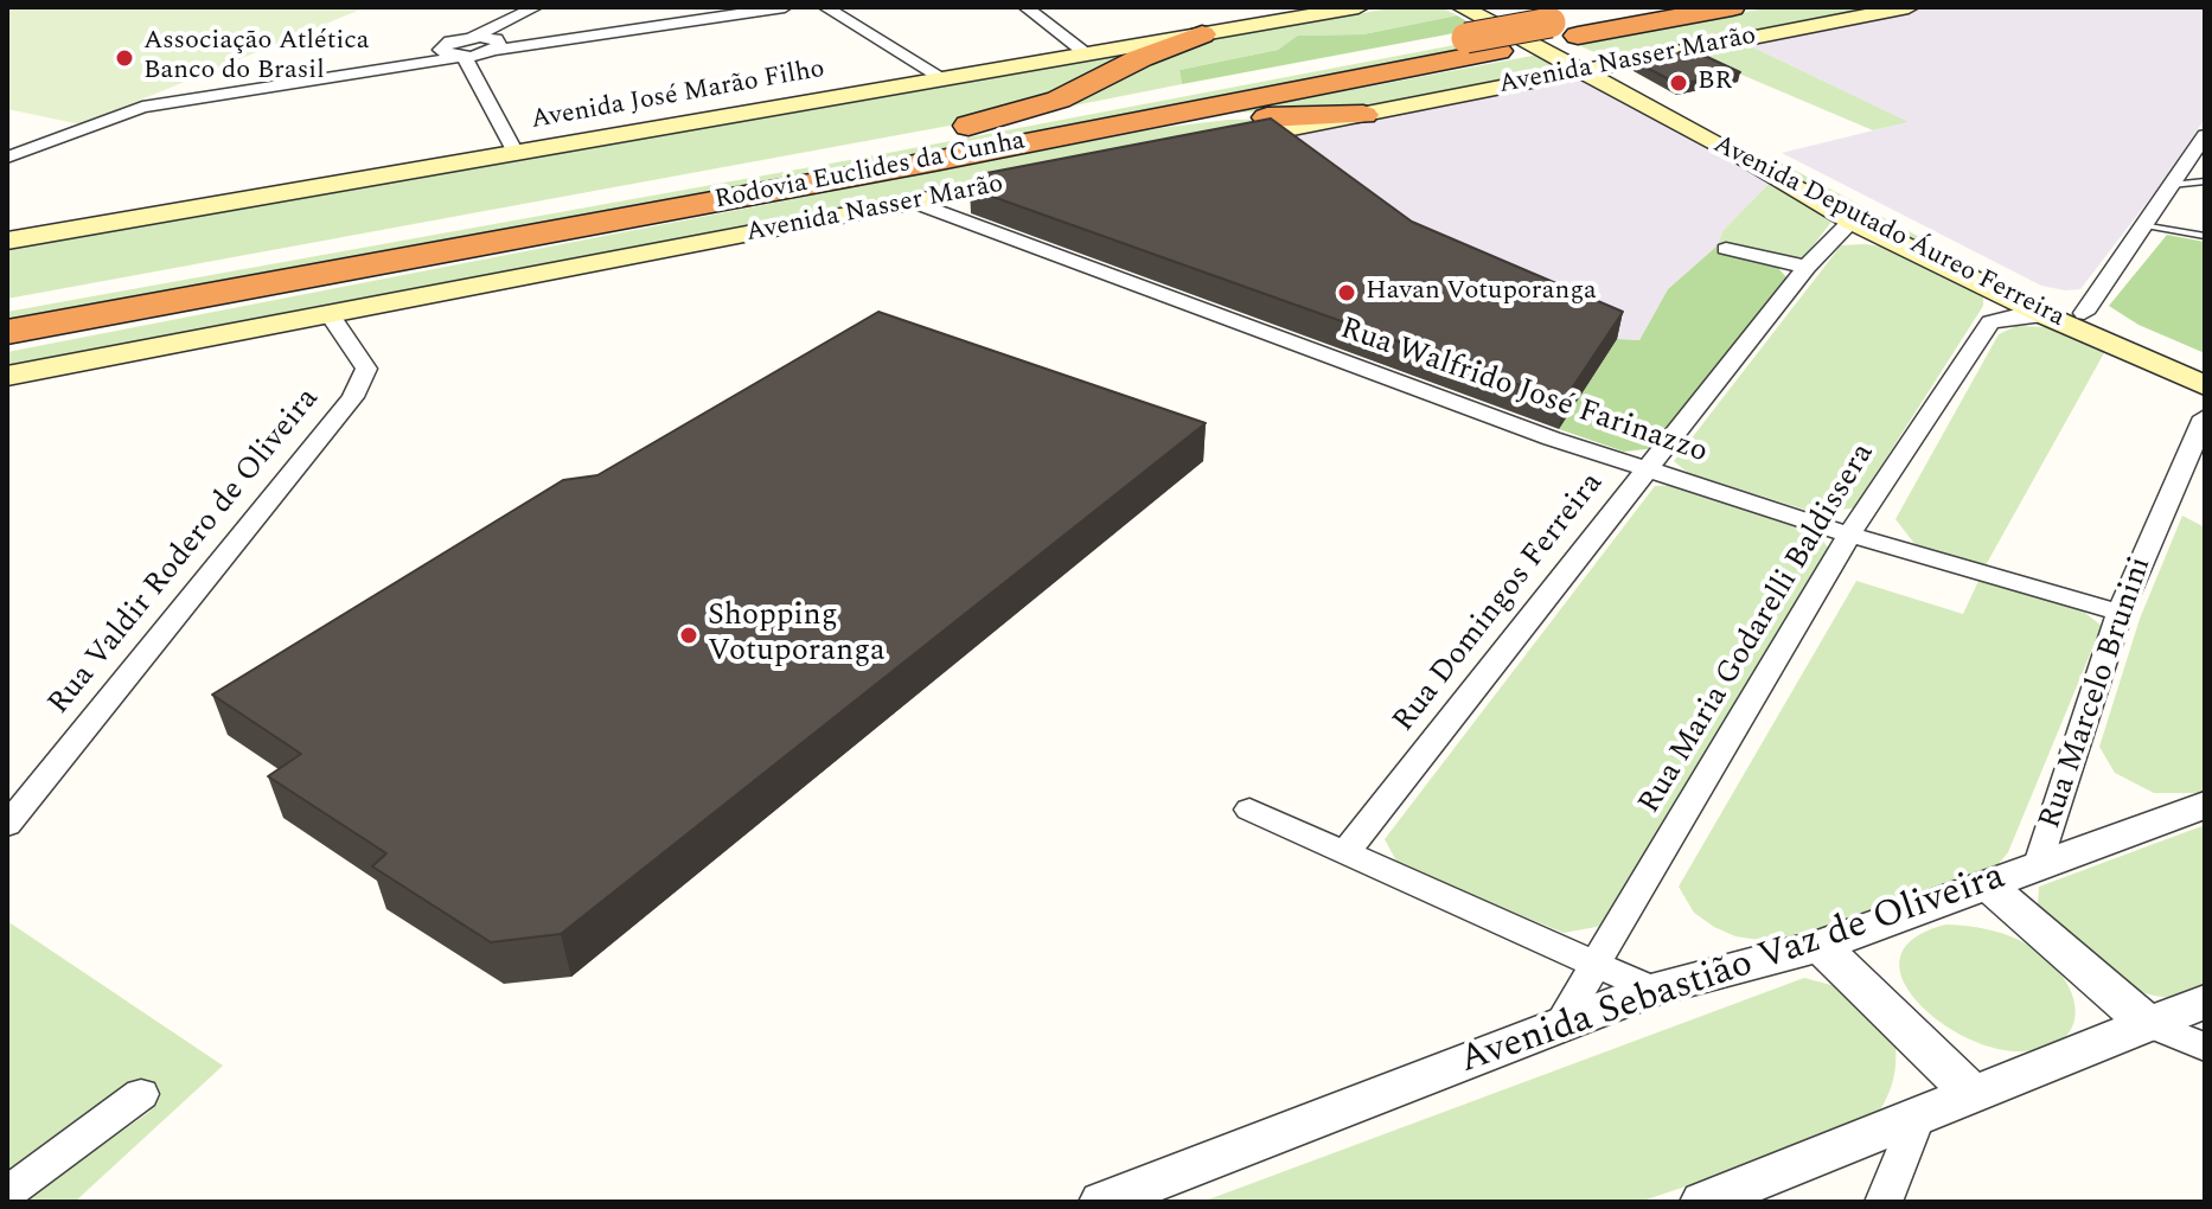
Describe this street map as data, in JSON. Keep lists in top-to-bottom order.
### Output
{
  "streets": {
    "highway": ["Rodovia Euclides da Cunha"],
    "main road": ["Avenida Nasser Marão", "Avenida José Marão Filho", "Avenida Deputado Áureo Ferreira"],
    "street": [
      "Rua Walfrido José Farinazzo",
      "Rua Valdir Rodero de Oliveira",
      "Rua Domingos Ferreira",
      "Rua Maria Godarelli Baldissera",
      "Rua Marcelo Brunini",
      "Avenida Sebastião Vaz de Oliveira"
    ]
  },
  "crossings": [
    ["Avenida Nasser Marão", "Avenida Deputado Áureo Ferreira"],
    ["Avenida Nasser Marão", "Rua Walfrido José Farinazzo"],
    ["Avenida Nasser Marão", "Rua Valdir Rodero de Oliveira"],
    ["Rodovia Euclides da Cunha", "Avenida Deputado Áureo Ferreira"],
    ["Avenida Deputado Áureo Ferreira", "Rua Domingos Ferreira"],
    ["Avenida Deputado Áureo Ferreira", "Rua Maria Godarelli Baldissera"],
    ["Rua Walfrido José Farinazzo", "Rua Domingos Ferreira"],
    ["Rua Walfrido José Farinazzo", "Rua Maria Godarelli Baldissera"],
    ["Rua Walfrido José Farinazzo", "Rua Marcelo Brunini"],
    ["Rua Maria Godarelli Baldissera", "Avenida Sebastião Vaz de Oliveira"],
    ["Rua Marcelo Brunini", "Avenida Sebastião Vaz de Oliveira"]
  ],
  "places": [
    "Associação Atlética Banco do Brasil",
    "BR",
    "Havan Votuporanga",
    "Shopping Votuporanga"
  ]
}
